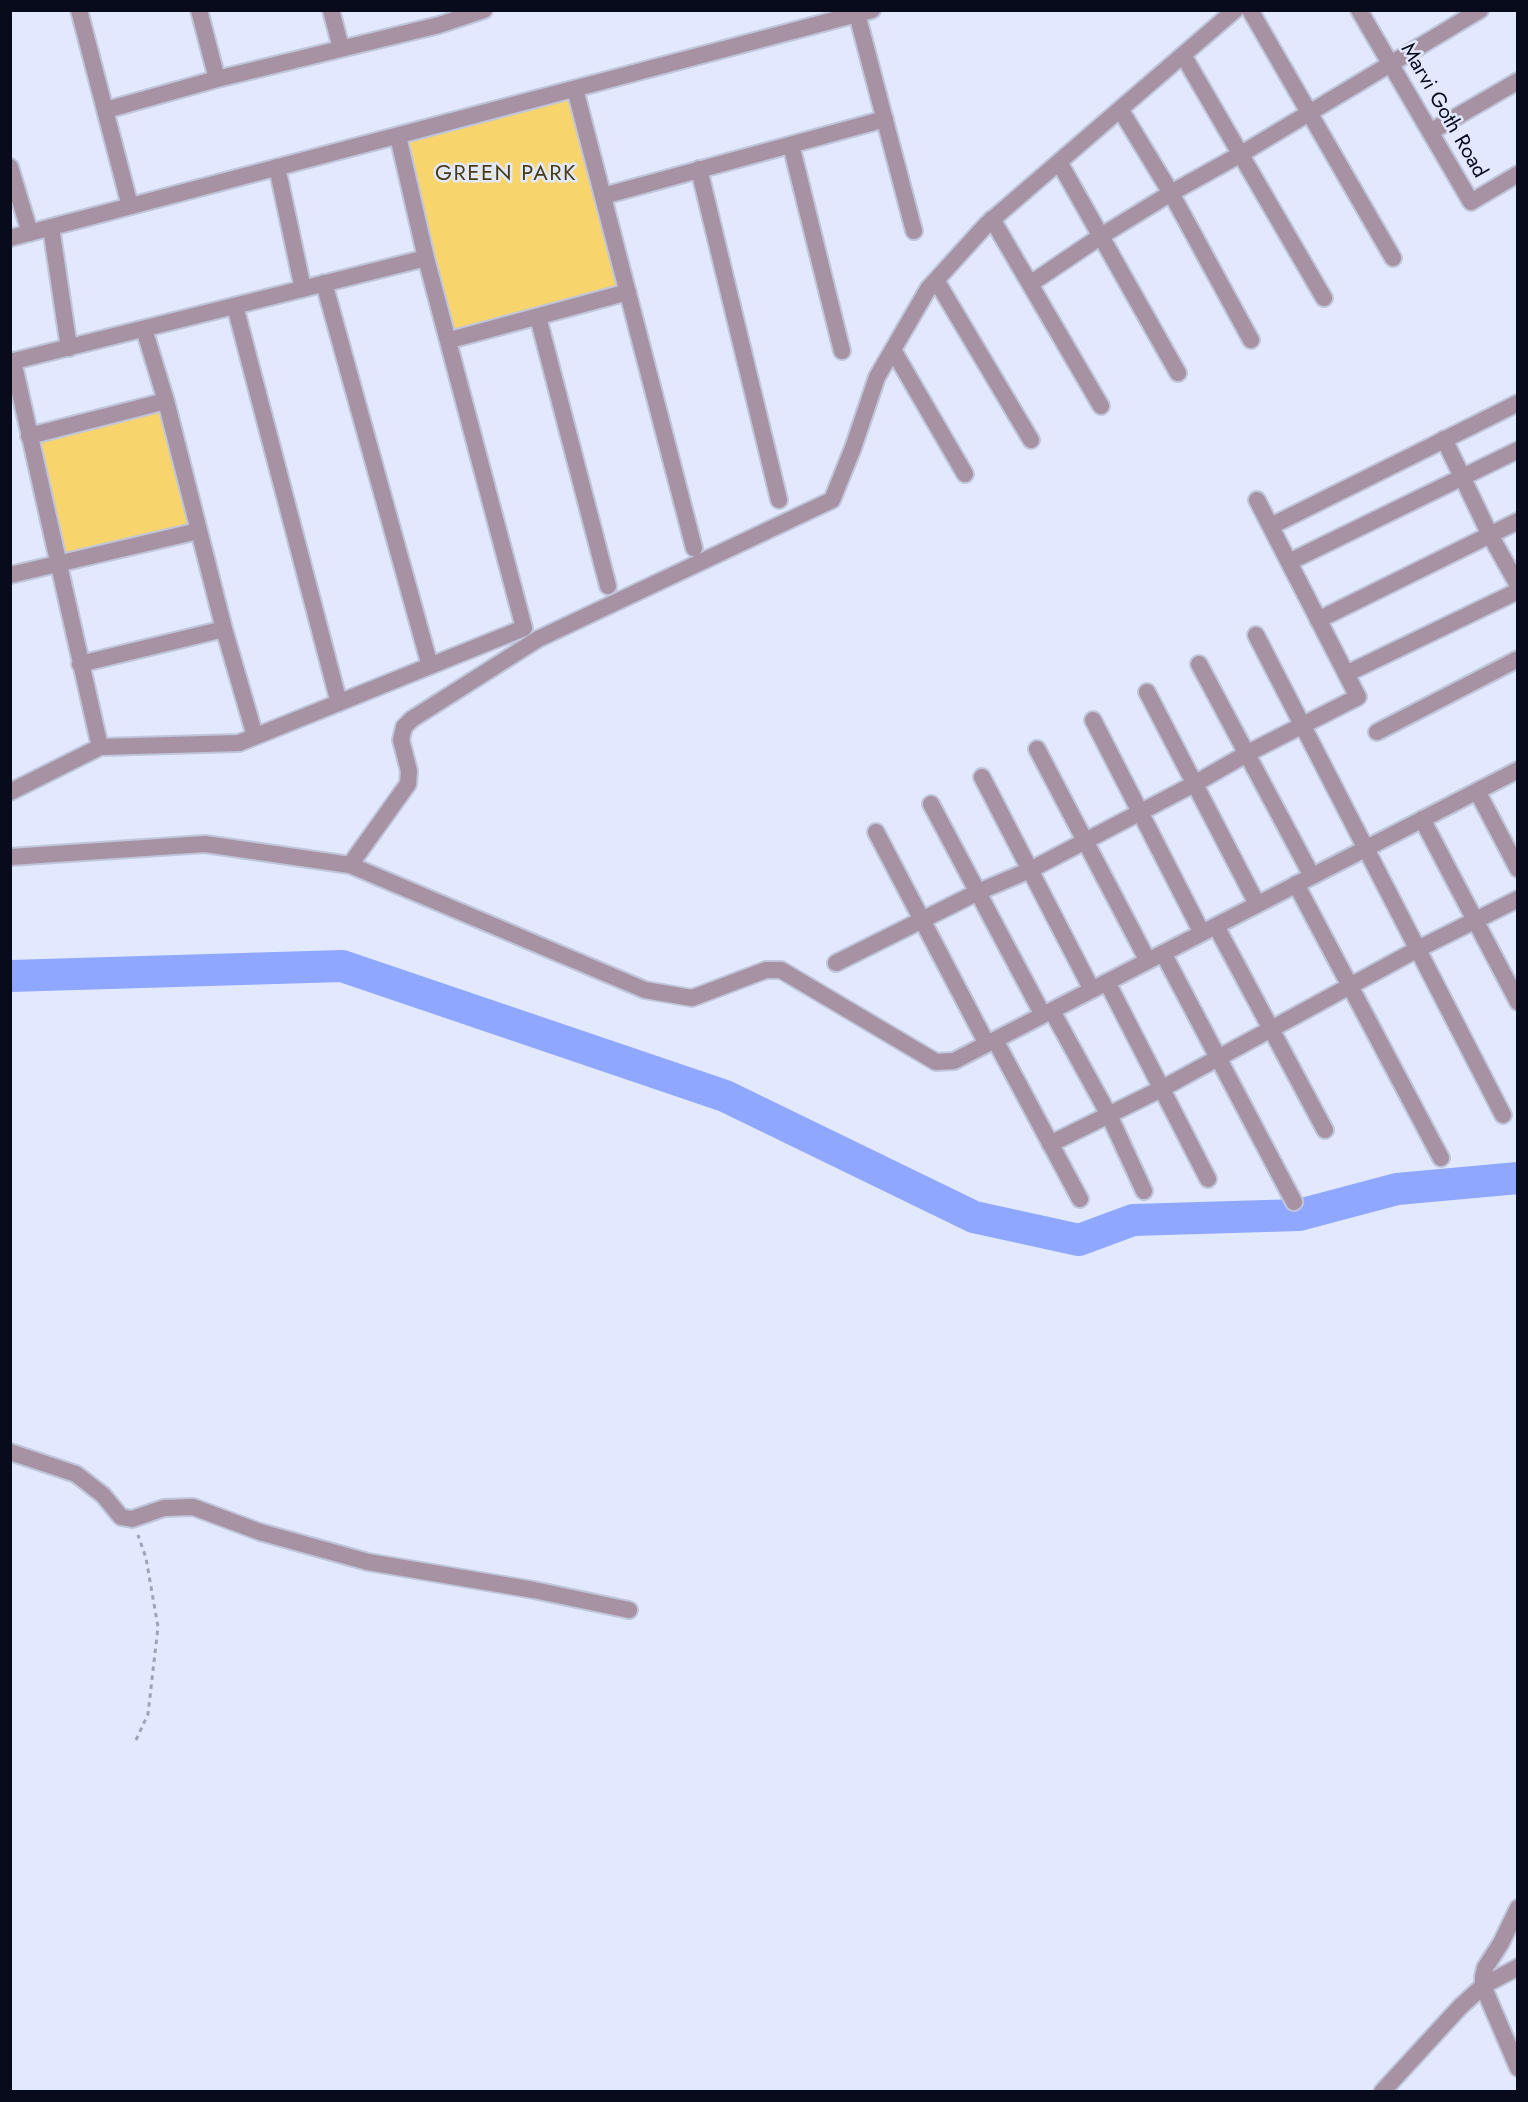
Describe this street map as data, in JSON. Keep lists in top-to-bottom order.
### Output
{
  "streets": {
    "street": ["Marvi Goth Road"]
  },
  "districts": ["GREEN PARK"]
}
